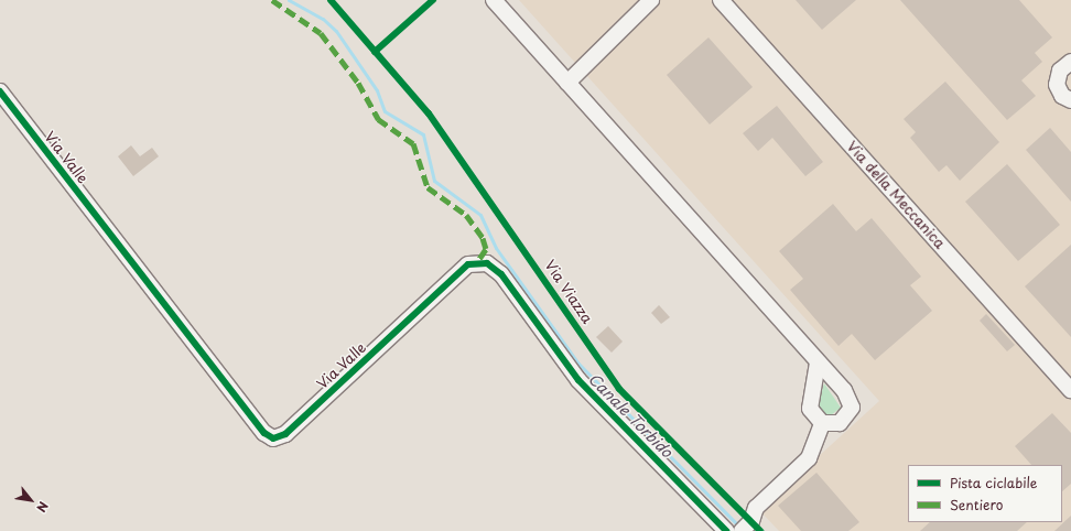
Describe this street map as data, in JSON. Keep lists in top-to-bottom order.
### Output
{
  "streets": {
    "street": ["Via Valle", "Via della Meccanica"],
    "cycle path": ["Via Viazza"]
  },
  "water": ["Canale Torbido"],
  "legend": ["Pista ciclabile", "Sentiero"],
  "north": "bottom right"
}
